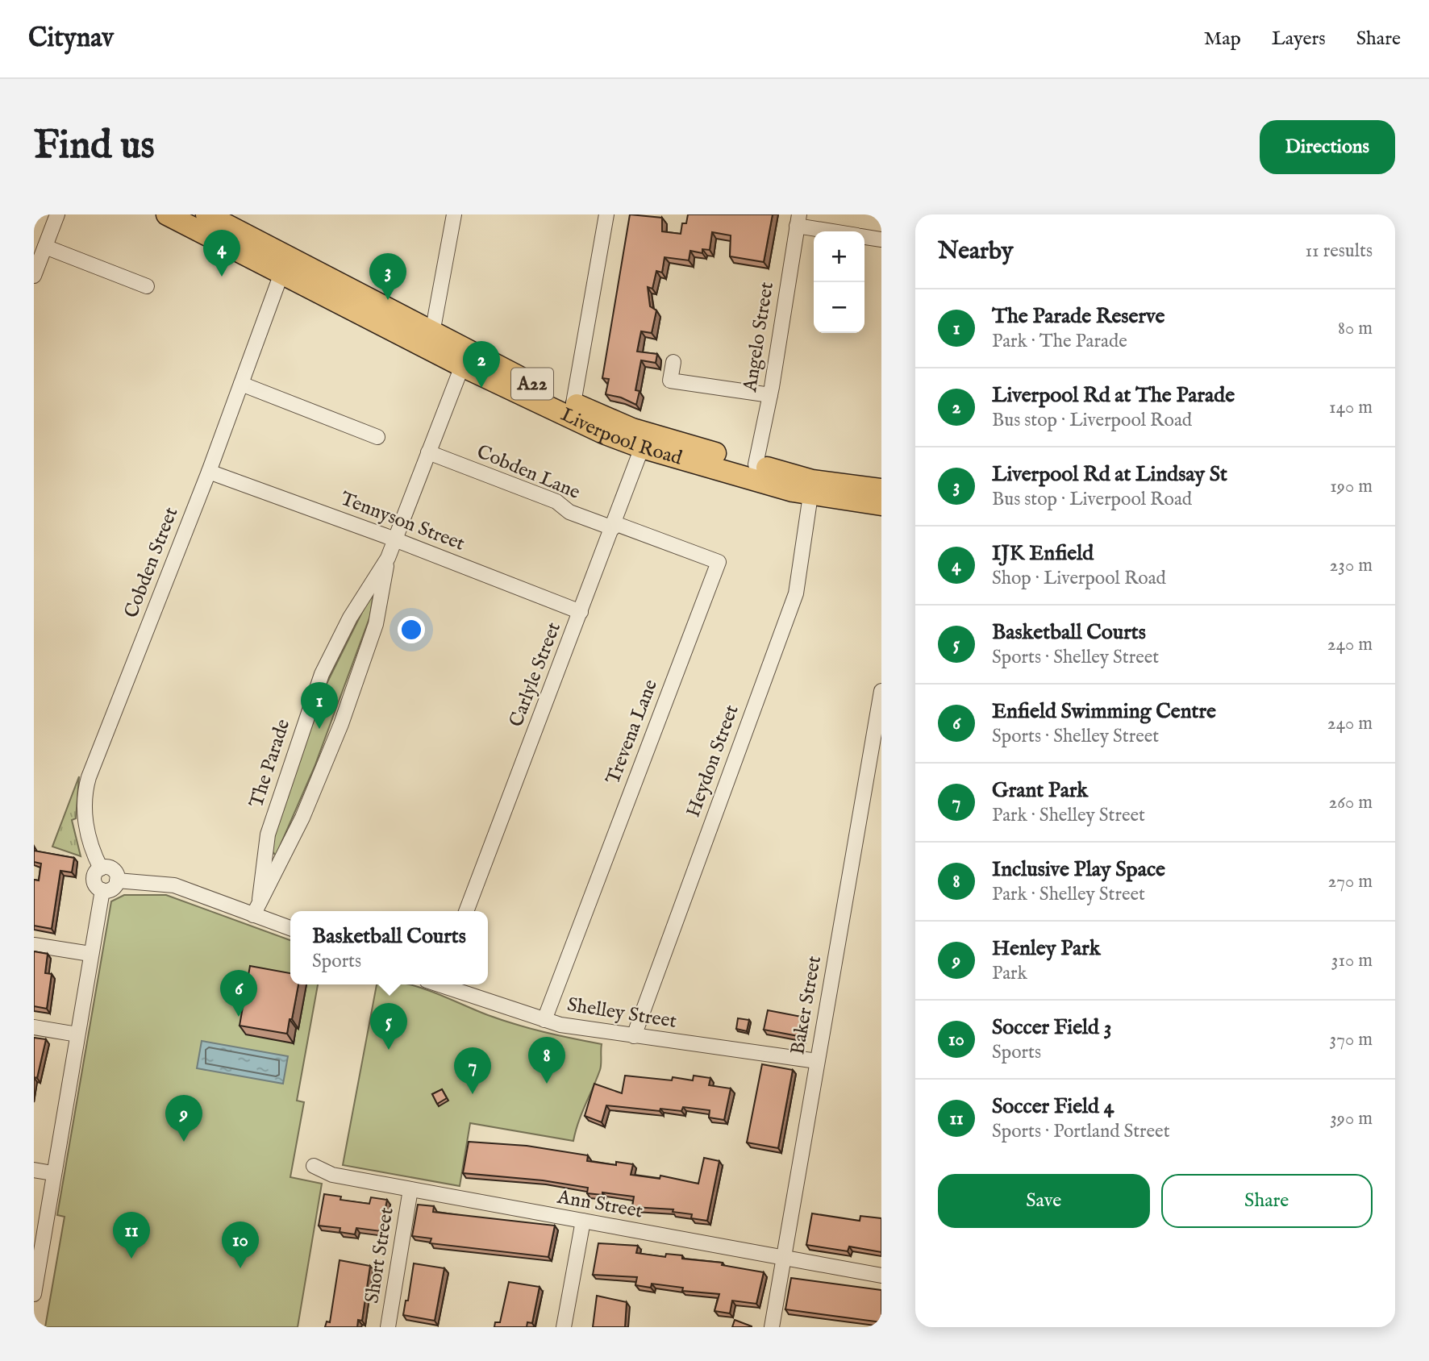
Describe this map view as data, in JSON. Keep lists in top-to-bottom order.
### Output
{
  "streets": {
    "highway": ["A22", "Liverpool Road"],
    "street": [
      "Angelo Street",
      "Cobden Lane",
      "Tennyson Street",
      "Cobden Street",
      "Carlyle Street",
      "Trevena Lane",
      "Heydon Street",
      "The Parade",
      "Baker Street",
      "Shelley Street",
      "Ann Street",
      "Short Street"
    ]
  },
  "crossings": [
    ["Angelo Street", "Liverpool Road"],
    ["Liverpool Road", "Cobden Street"],
    ["Liverpool Road", "Carlyle Street"],
    ["Liverpool Road", "Heydon Street"],
    ["Liverpool Road", "The Parade"],
    ["Cobden Lane", "Carlyle Street"],
    ["Cobden Lane", "Trevena Lane"],
    ["Cobden Lane", "The Parade"],
    ["Tennyson Street", "Cobden Street"],
    ["Tennyson Street", "Carlyle Street"],
    ["Tennyson Street", "The Parade"],
    ["Carlyle Street", "Trevena Lane"],
    ["Trevena Lane", "Shelley Street"],
    ["Heydon Street", "Shelley Street"],
    ["Baker Street", "Shelley Street"],
    ["Baker Street", "Ann Street"],
    ["Ann Street", "Short Street"]
  ],
  "page": {
    "header": "Citynav",
    "nav": ["Map", "Layers", "Share"],
    "buttons": [
      "Directions",
      ["Save", "Share"]
    ],
    "title": "Find us",
    "heading": ["Nearby", "11 results"],
    "pins": [
      "4",
      "3",
      "2",
      "1",
      "6",
      "5",
      "8",
      "7",
      "9",
      "11",
      "10"
    ],
    "map_buttons": ["+", "−"],
    "list": [
      {
        "mark": "1",
        "name": "The Parade Reserve",
        "note": "Park · The Parade",
        "value": "80 m"
      },
      {
        "mark": "2",
        "name": "Liverpool Rd at The Parade",
        "note": "Bus stop · Liverpool Road",
        "value": "140 m"
      },
      {
        "mark": "3",
        "name": "Liverpool Rd at Lindsay St",
        "note": "Bus stop · Liverpool Road",
        "value": "190 m"
      },
      {
        "mark": "4",
        "name": "IJK Enfield",
        "note": "Shop · Liverpool Road",
        "value": "230 m"
      },
      {
        "mark": "5",
        "name": "Basketball Courts",
        "note": "Sports · Shelley Street",
        "value": "240 m"
      },
      {
        "mark": "6",
        "name": "Enfield Swimming Centre",
        "note": "Sports · Shelley Street",
        "value": "240 m"
      },
      {
        "mark": "7",
        "name": "Grant Park",
        "note": "Park · Shelley Street",
        "value": "260 m"
      },
      {
        "mark": "8",
        "name": "Inclusive Play Space",
        "note": "Park · Shelley Street",
        "value": "270 m"
      },
      {
        "mark": "9",
        "name": "Henley Park",
        "note": "Park",
        "value": "310 m"
      },
      {
        "mark": "10",
        "name": "Soccer Field 3",
        "note": "Sports",
        "value": "370 m"
      },
      {
        "mark": "11",
        "name": "Soccer Field 4",
        "note": "Sports · Portland Street",
        "value": "390 m"
      }
    ],
    "popup": ["Basketball Courts", "Sports"]
  }
}
